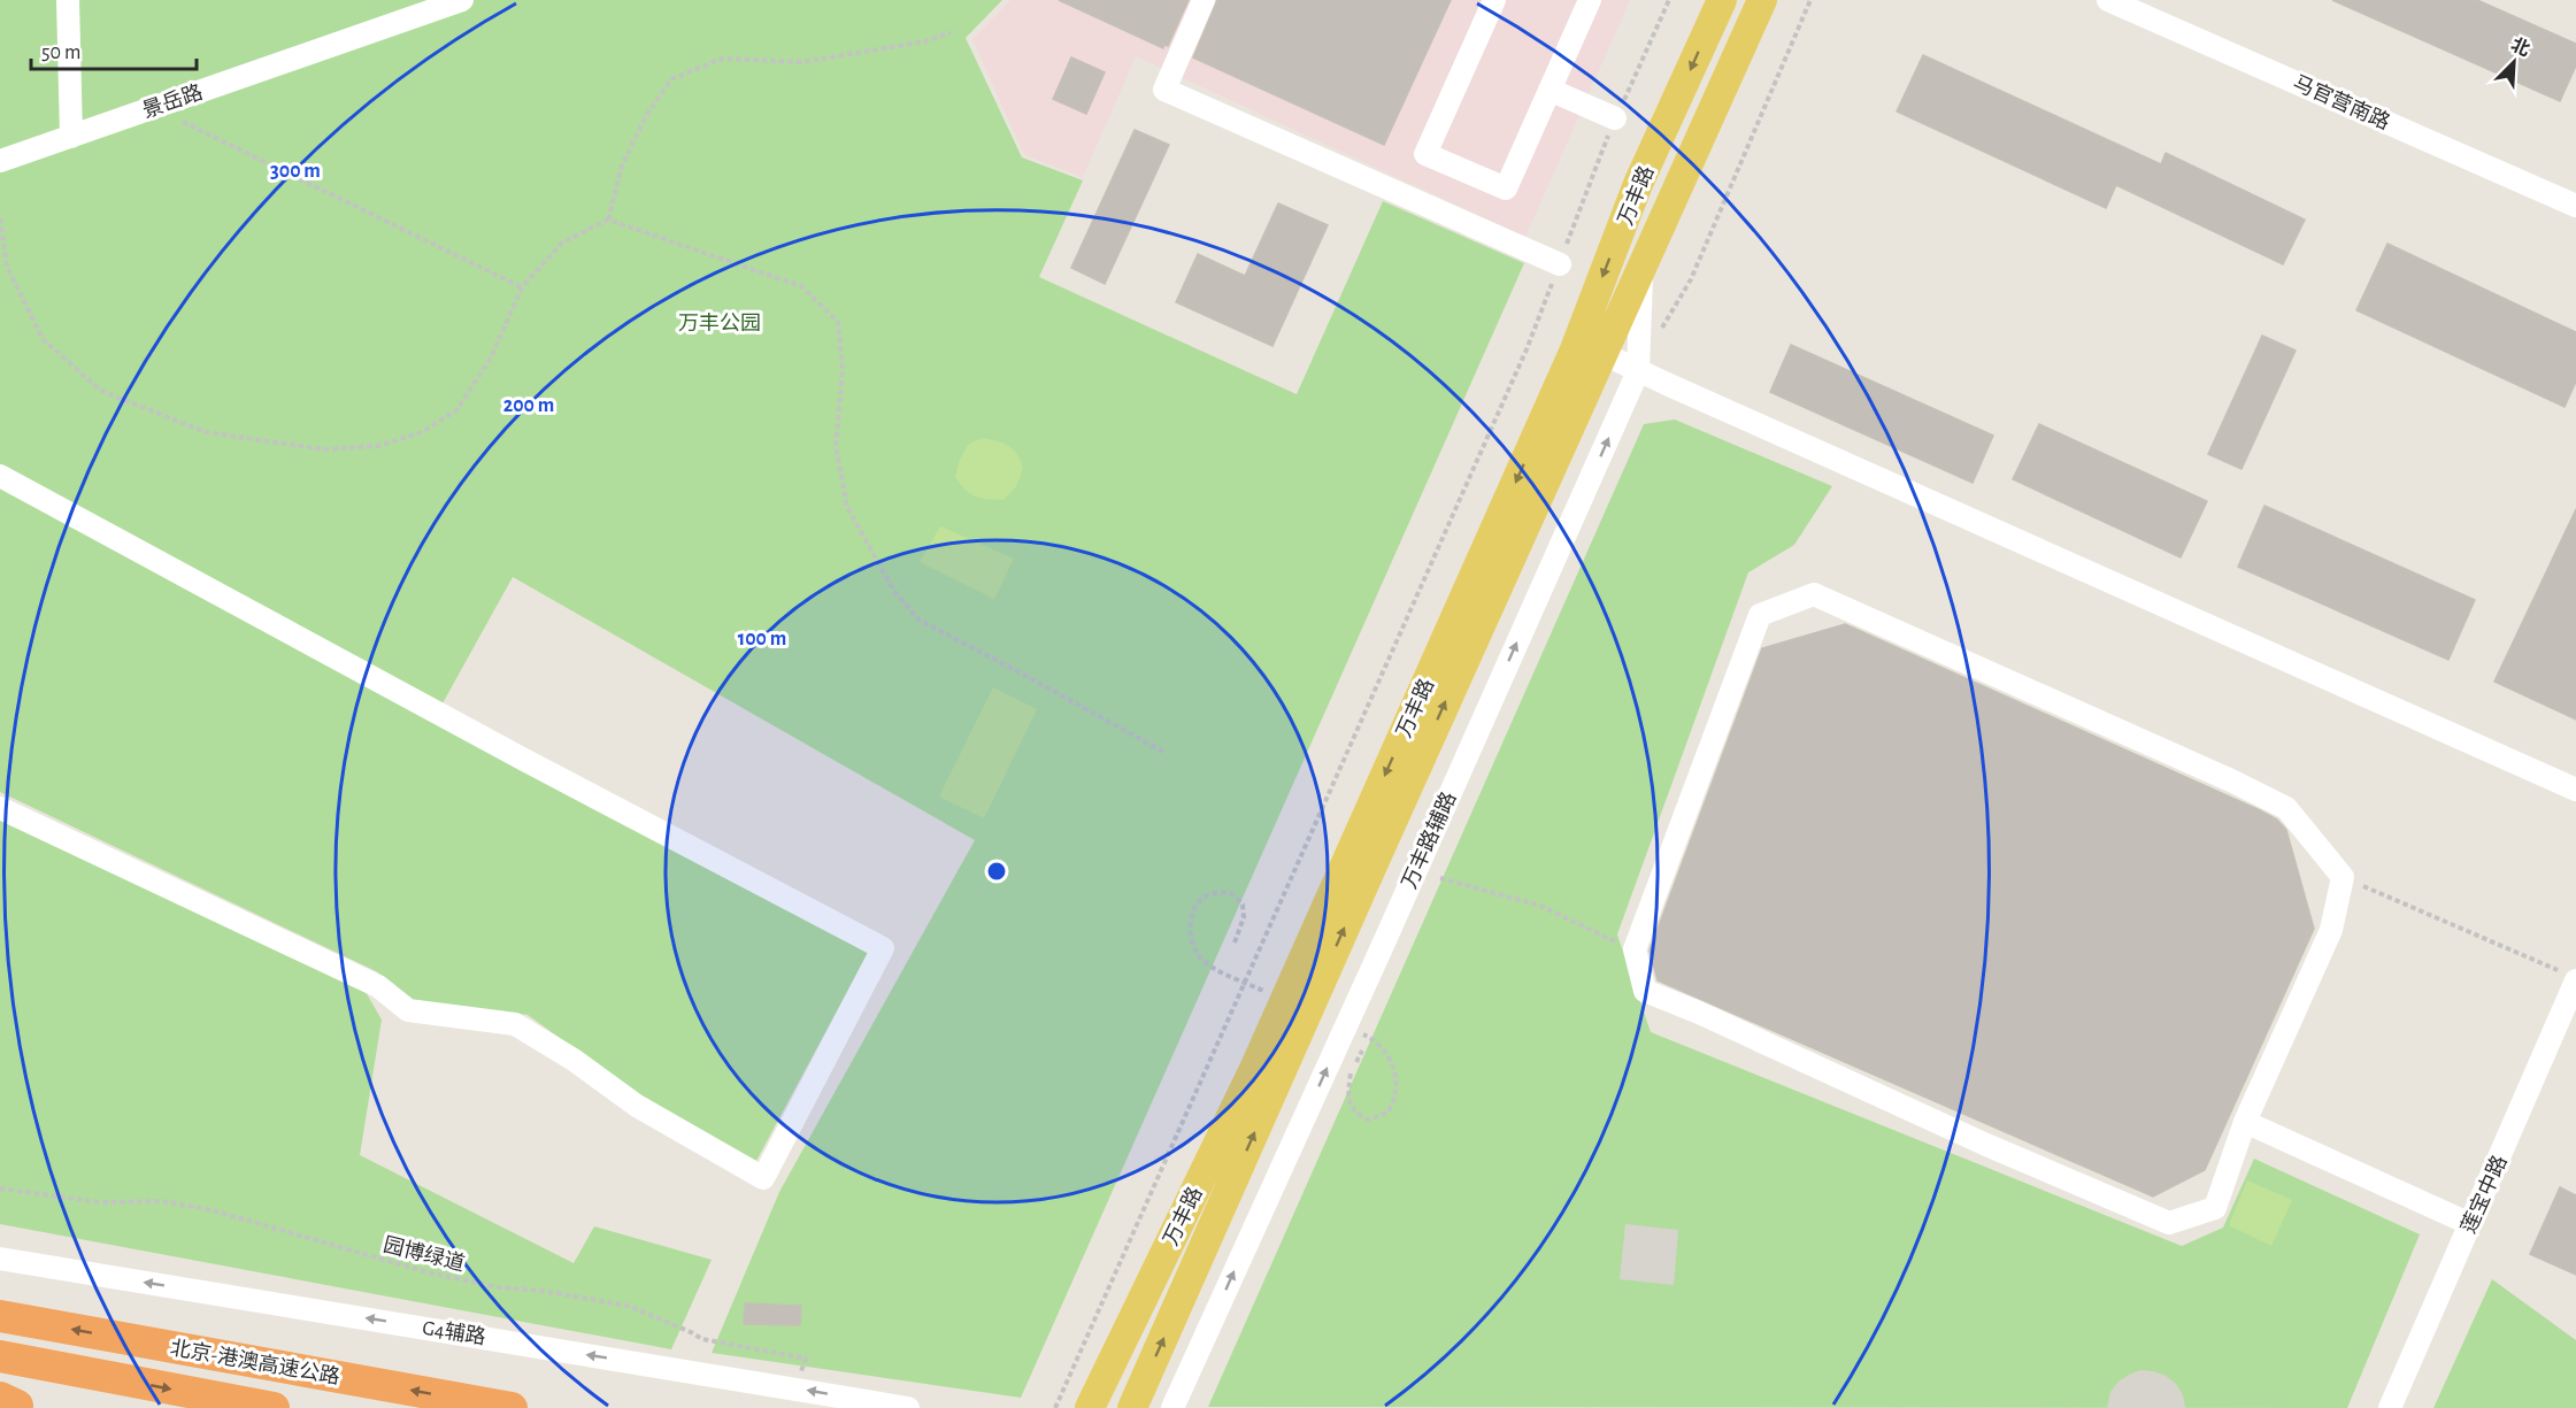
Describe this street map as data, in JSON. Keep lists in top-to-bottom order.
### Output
{
  "streets": {
    "highway": ["北京-港澳高速公路"],
    "main road": ["万丰路"],
    "street": [
      "景岳路",
      "马官营南路",
      "万丰路辅路",
      "莲宝中路",
      "G4辅路"
    ],
    "path": ["园博绿道"]
  },
  "crossings": [
    ["万丰路", "万丰路辅路"],
    ["园博绿道", "G4辅路"]
  ],
  "one_way": ["万丰路辅路", "G4辅路"],
  "parks": ["万丰公园"],
  "scale_bar": "50 m",
  "north": "top right",
  "rings": ["300 m", "200 m", "100 m"]
}
